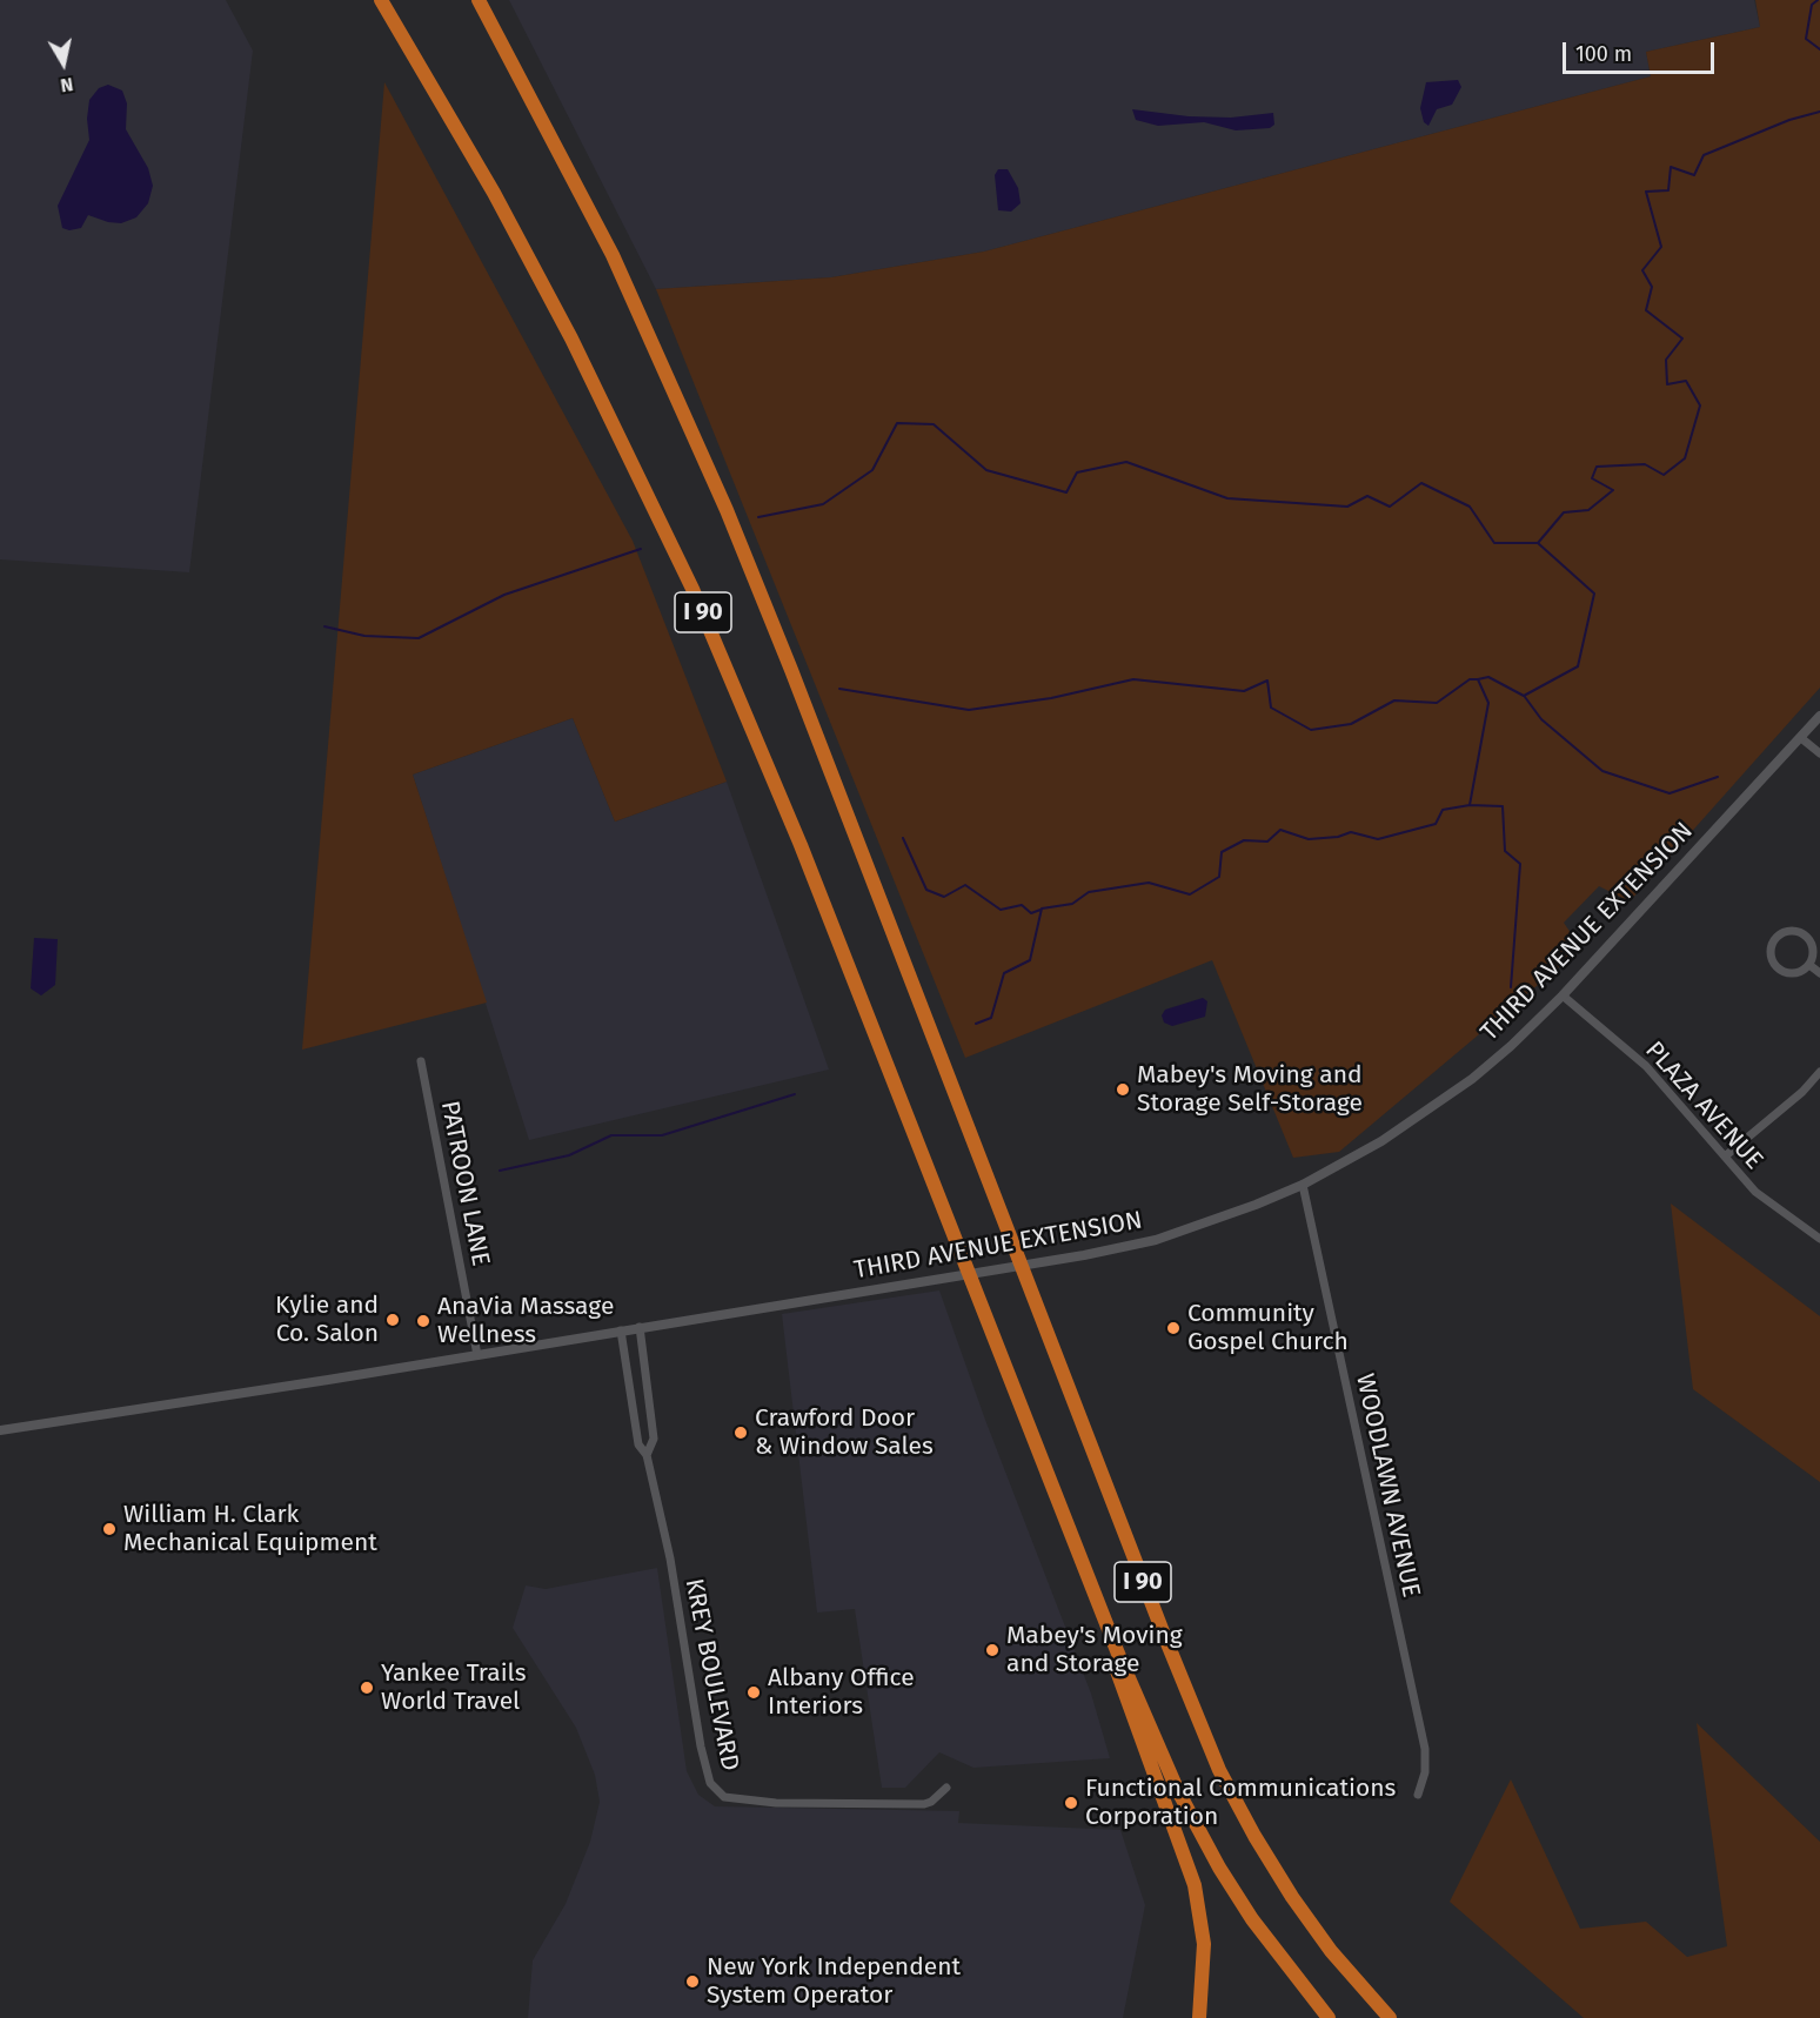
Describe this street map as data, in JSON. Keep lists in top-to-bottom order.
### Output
{
  "streets": {
    "highway": ["I 90"],
    "street": [
      "THIRD AVENUE EXTENSION",
      "PLAZA AVENUE",
      "PATROON LANE",
      "WOODLAWN AVENUE",
      "KREY BOULEVARD"
    ]
  },
  "crossings": [
    ["THIRD AVENUE EXTENSION", "PLAZA AVENUE"],
    ["THIRD AVENUE EXTENSION", "PATROON LANE"],
    ["THIRD AVENUE EXTENSION", "WOODLAWN AVENUE"],
    ["THIRD AVENUE EXTENSION", "KREY BOULEVARD"]
  ],
  "places": [
    "Mabey's Moving and Storage Self-Storage",
    "Kylie and Co. Salon",
    "AnaVia Massage Wellness",
    "Community Gospel Church",
    "Crawford Door & Window Sales",
    "William H. Clark Mechanical Equipment",
    "Mabey's Moving and Storage",
    "Yankee Trails World Travel",
    "Albany Office Interiors",
    "Functional Communications Corporation",
    "New York Independent System Operator"
  ],
  "scale_bar": "100 m",
  "north": "bottom"
}
